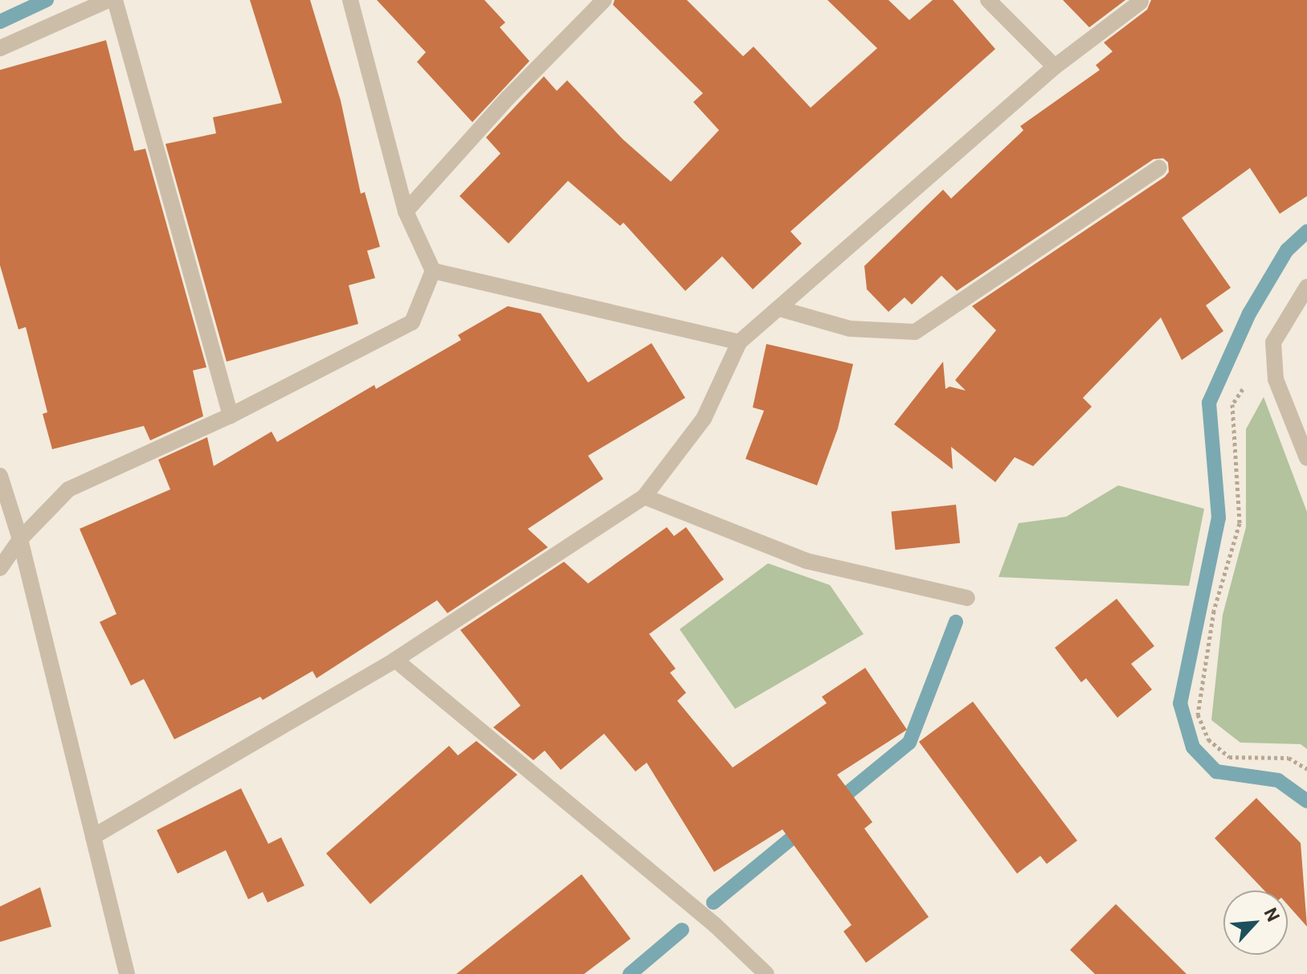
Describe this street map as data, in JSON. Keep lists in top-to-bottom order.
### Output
{
  "north": "top right"
}
